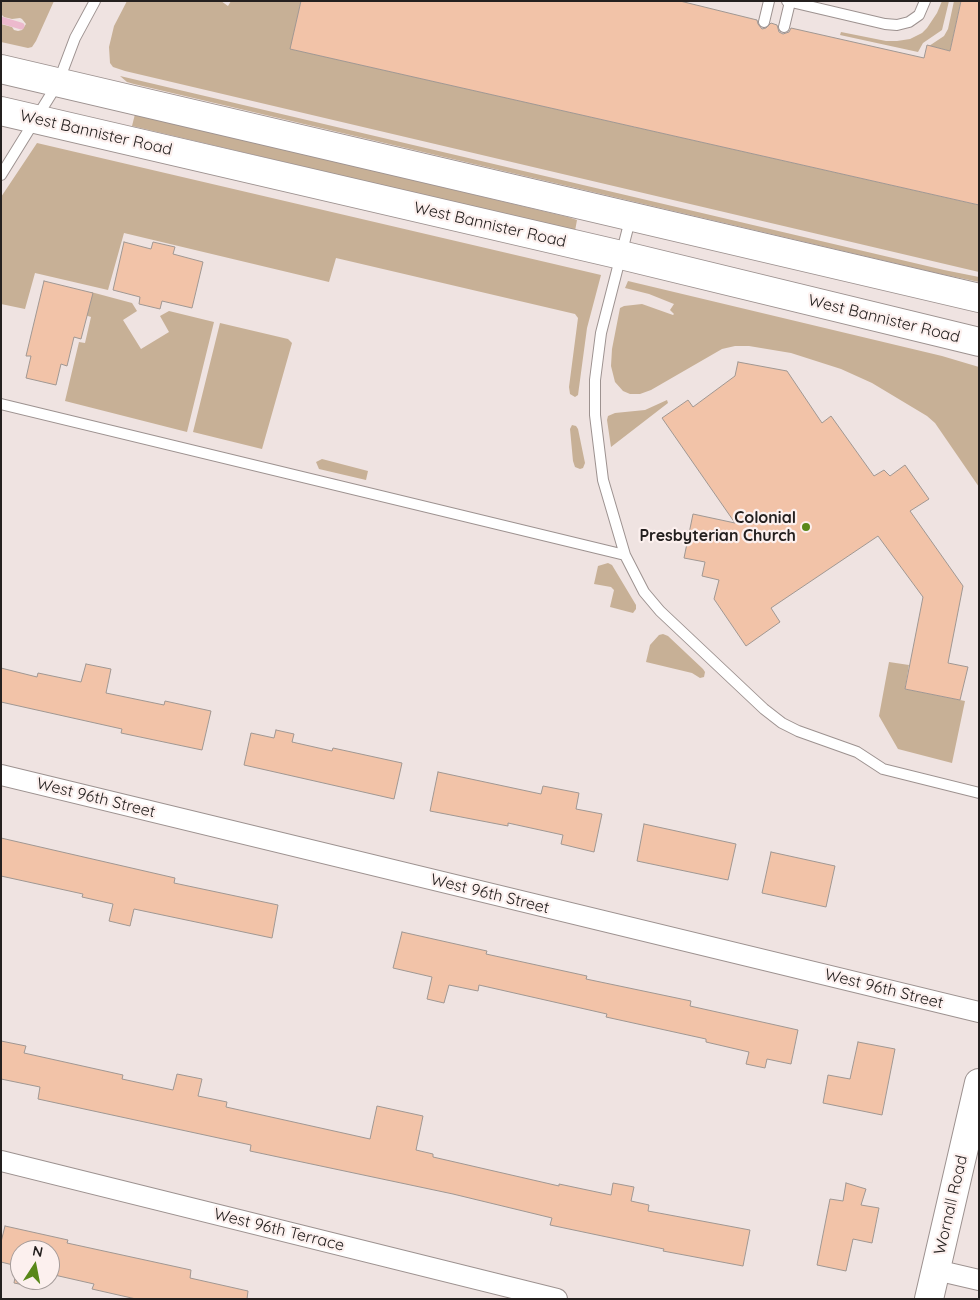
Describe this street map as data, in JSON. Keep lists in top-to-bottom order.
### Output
{
  "streets": {
    "main road": ["West Bannister Road", "Wornall Road"],
    "street": ["West 96th Street", "West 96th Terrace"]
  },
  "places": ["Colonial Presbyterian Church"],
  "north": "top"
}
